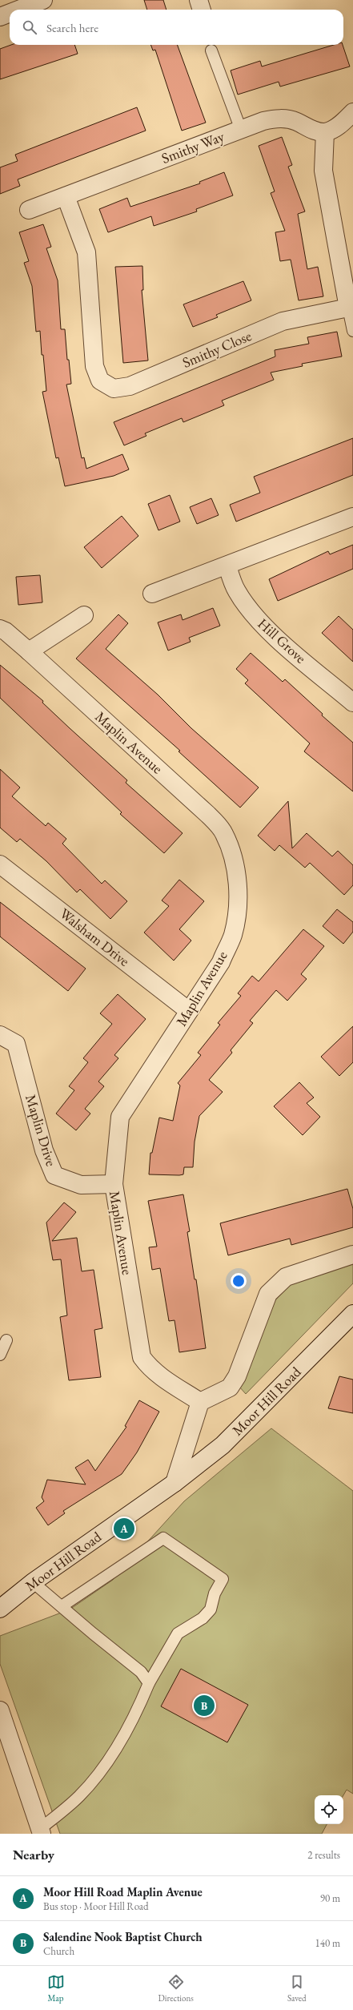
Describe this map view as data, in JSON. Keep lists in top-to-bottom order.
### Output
{
  "streets": {
    "street": [
      "Smithy Way",
      "Smithy Close",
      "Hill Grove",
      "Maplin Avenue",
      "Walsham Drive",
      "Maplin Drive",
      "Moor Hill Road"
    ]
  },
  "crossings": [
    ["Smithy Way", "Smithy Close"],
    ["Maplin Avenue", "Walsham Drive"],
    ["Maplin Avenue", "Maplin Drive"]
  ],
  "page": {
    "search": "Search here",
    "pins": ["A", "B"],
    "heading": ["Nearby", "2 results"],
    "list": [
      {
        "mark": "A",
        "name": "Moor Hill Road Maplin Avenue",
        "note": "Bus stop · Moor Hill Road",
        "value": "90 m"
      },
      {
        "mark": "B",
        "name": "Salendine Nook Baptist Church",
        "note": "Church",
        "value": "140 m"
      }
    ],
    "nav": ["Map", "Directions", "Saved"]
  }
}
